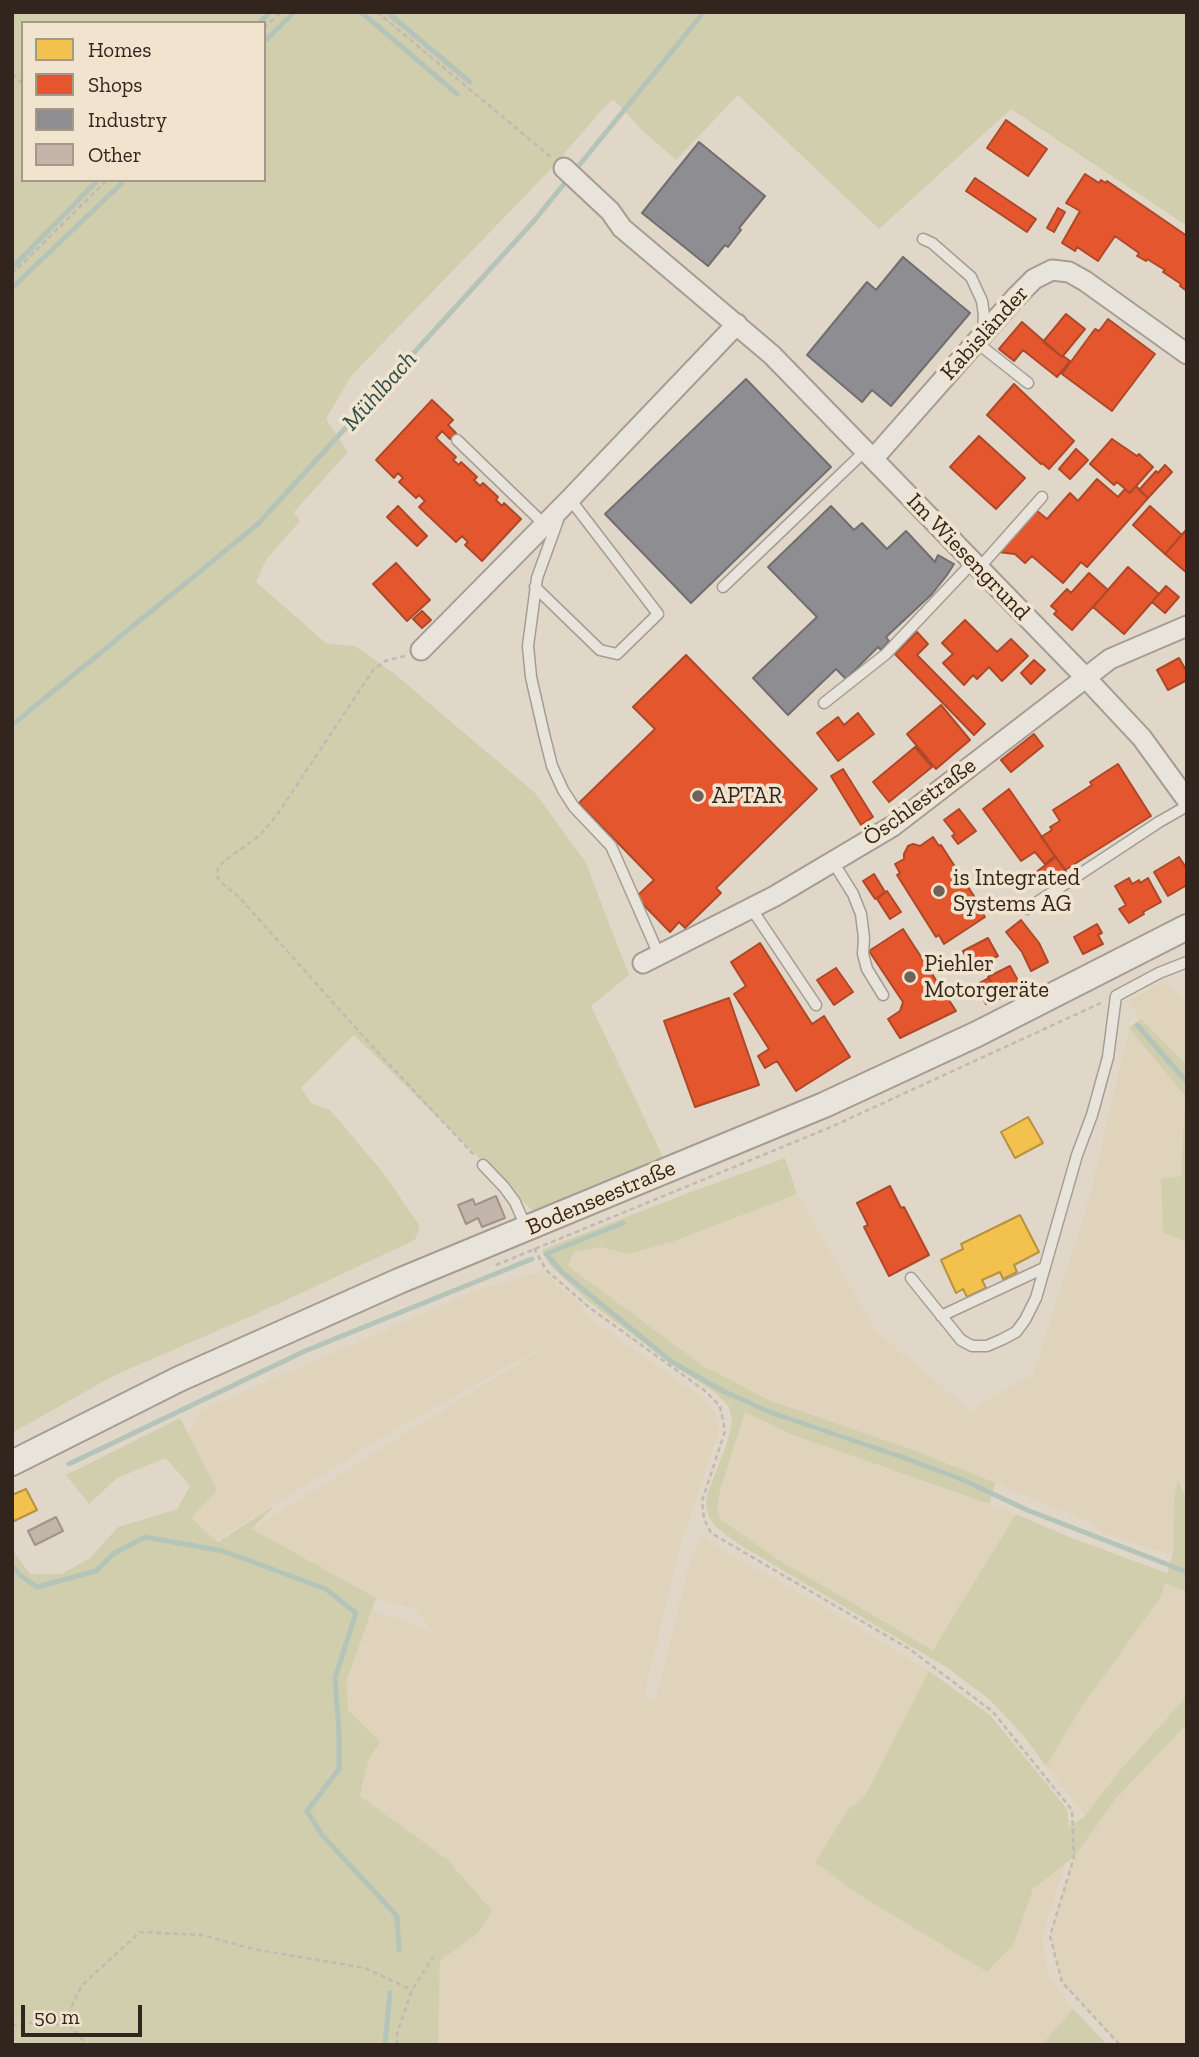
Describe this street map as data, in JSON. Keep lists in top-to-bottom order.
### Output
{
  "streets": {
    "street": [
      "Kabisländer",
      "Im Wiesengrund",
      "Öschlestraße",
      "Bodenseestraße"
    ]
  },
  "crossings": [
    ["Kabisländer", "Im Wiesengrund"],
    ["Im Wiesengrund", "Öschlestraße"]
  ],
  "water": ["Mühlbach"],
  "places": ["APTAR", "is Integrated Systems AG", "Piehler Motorgeräte"],
  "legend": [
    "Homes",
    "Shops",
    "Industry",
    "Other"
  ],
  "scale_bar": "50 m"
}
